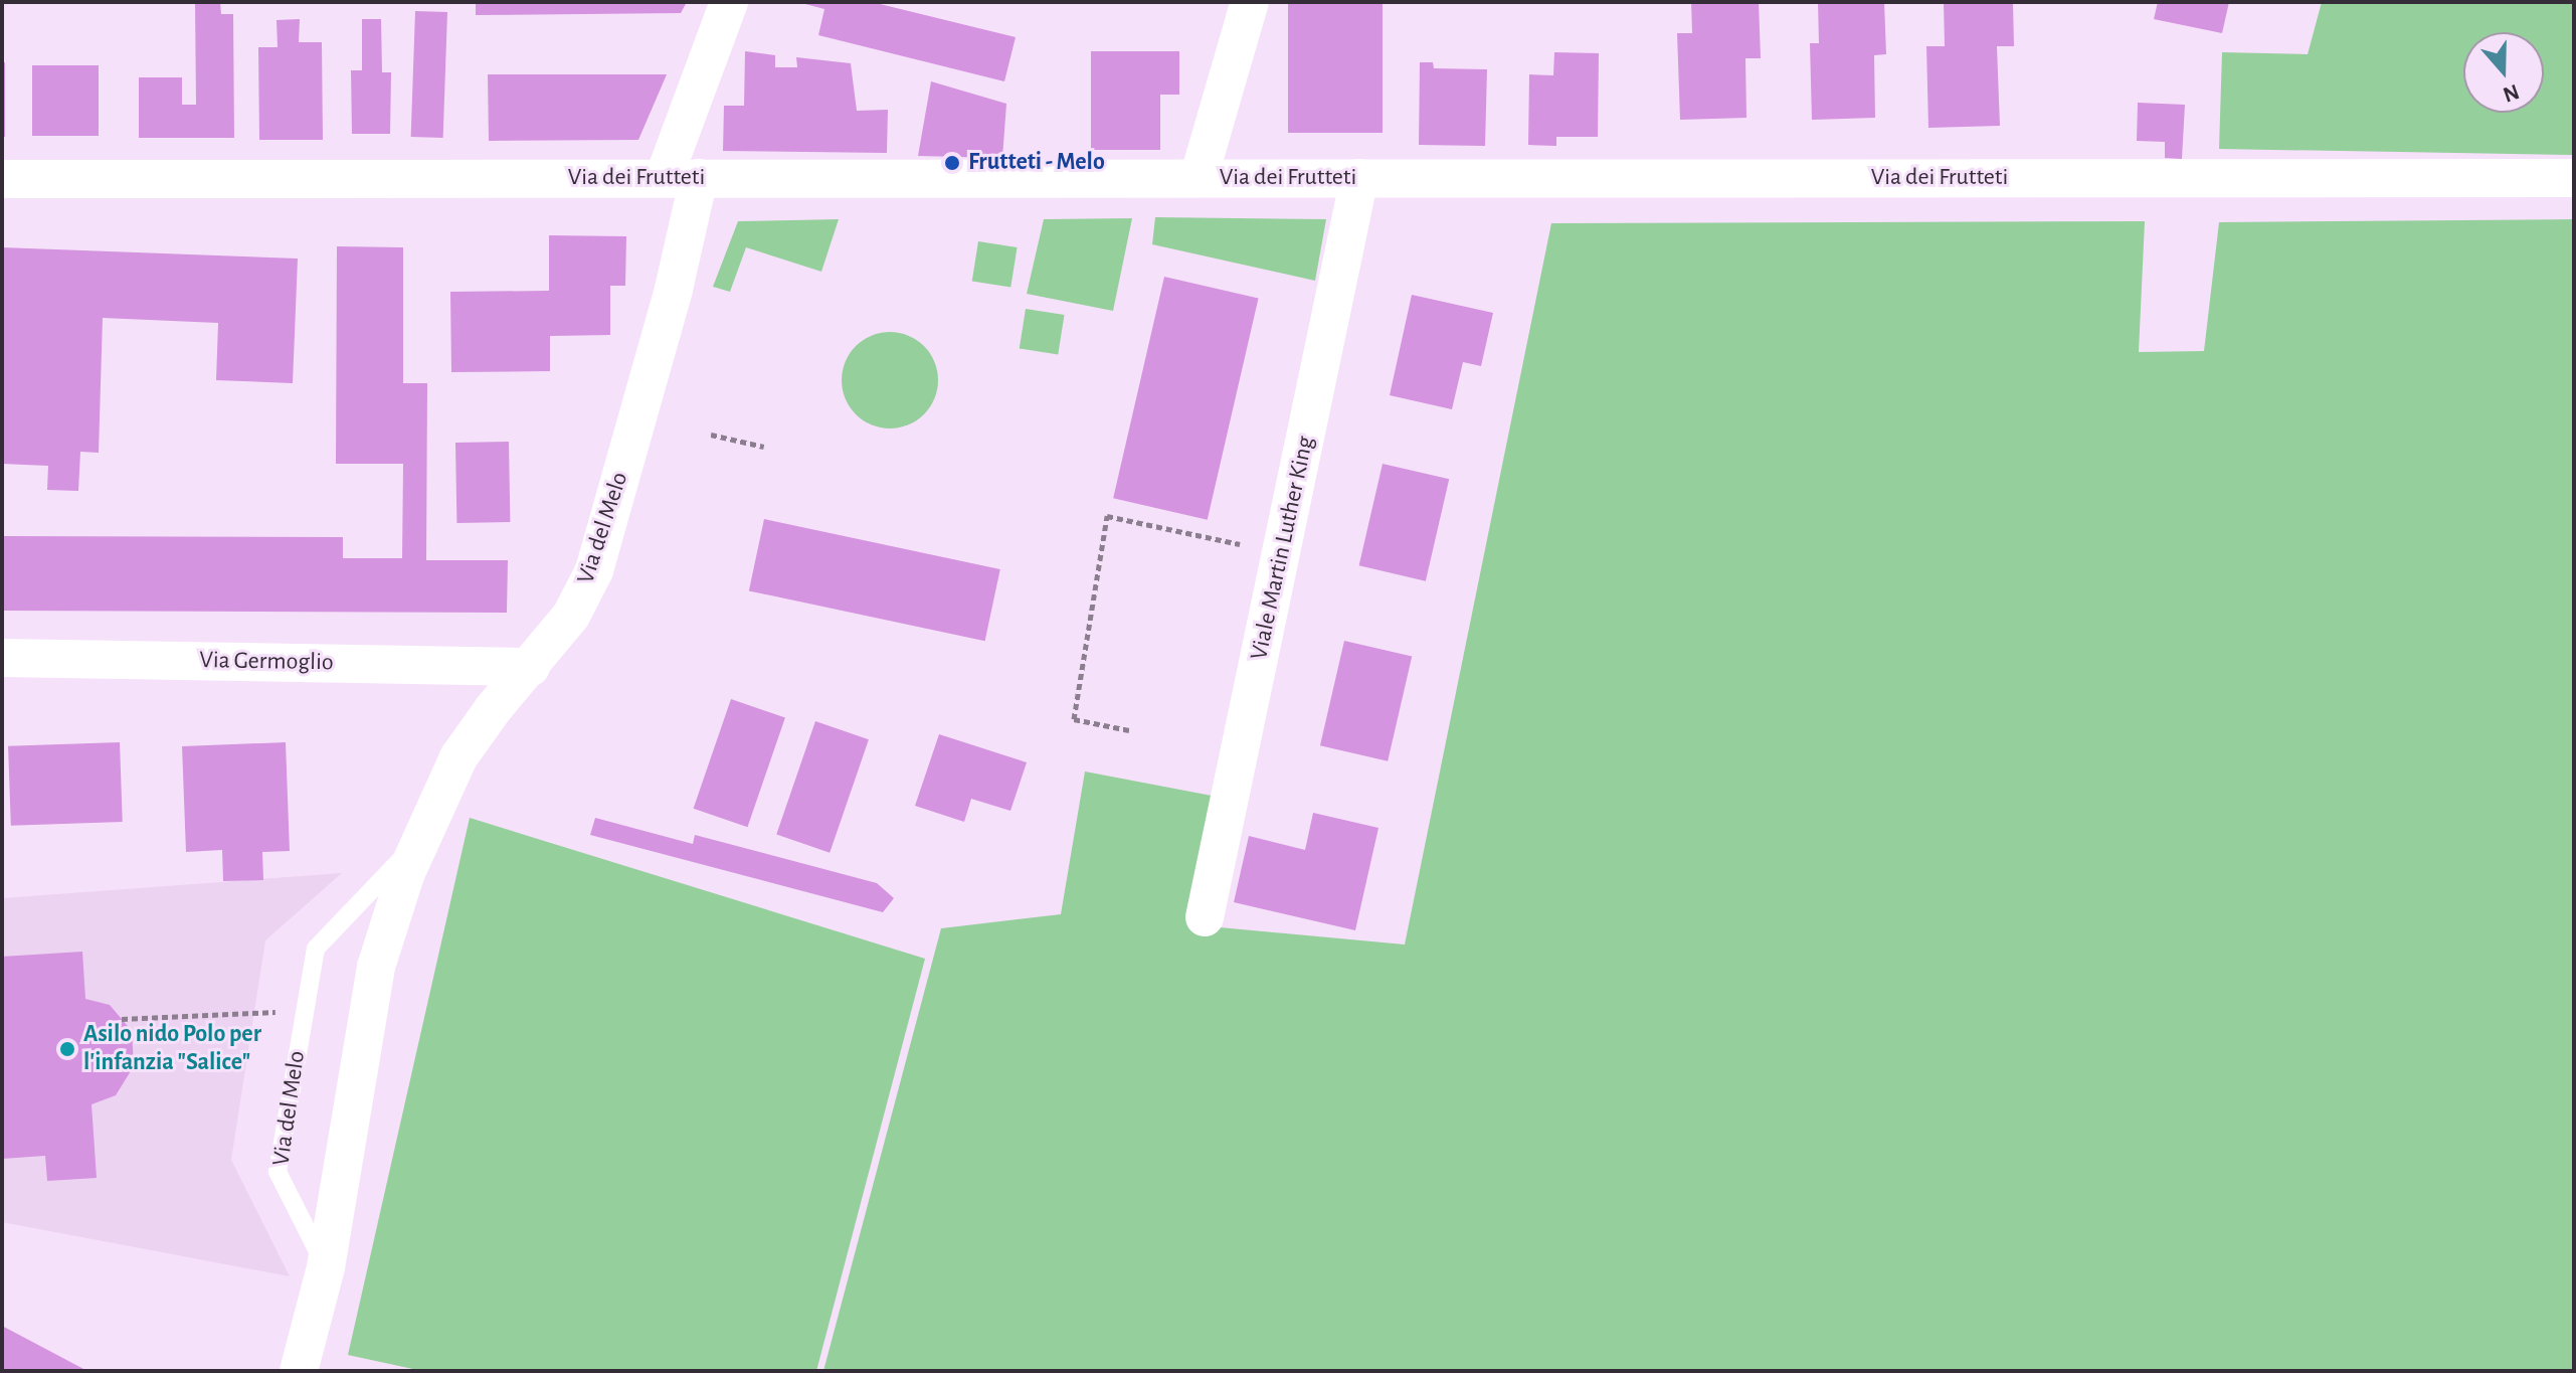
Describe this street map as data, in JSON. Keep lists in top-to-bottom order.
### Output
{
  "streets": {
    "street": [
      "Via dei Frutteti",
      "Via del Melo",
      "Viale Martin Luther King",
      "Via Germoglio"
    ]
  },
  "crossings": [
    ["Via dei Frutteti", "Via del Melo"],
    ["Via dei Frutteti", "Viale Martin Luther King"],
    ["Via del Melo", "Via Germoglio"]
  ],
  "places": ["Frutteti - Melo", "Asilo nido Polo per l'infanzia \"Salice\""],
  "north": "bottom"
}
